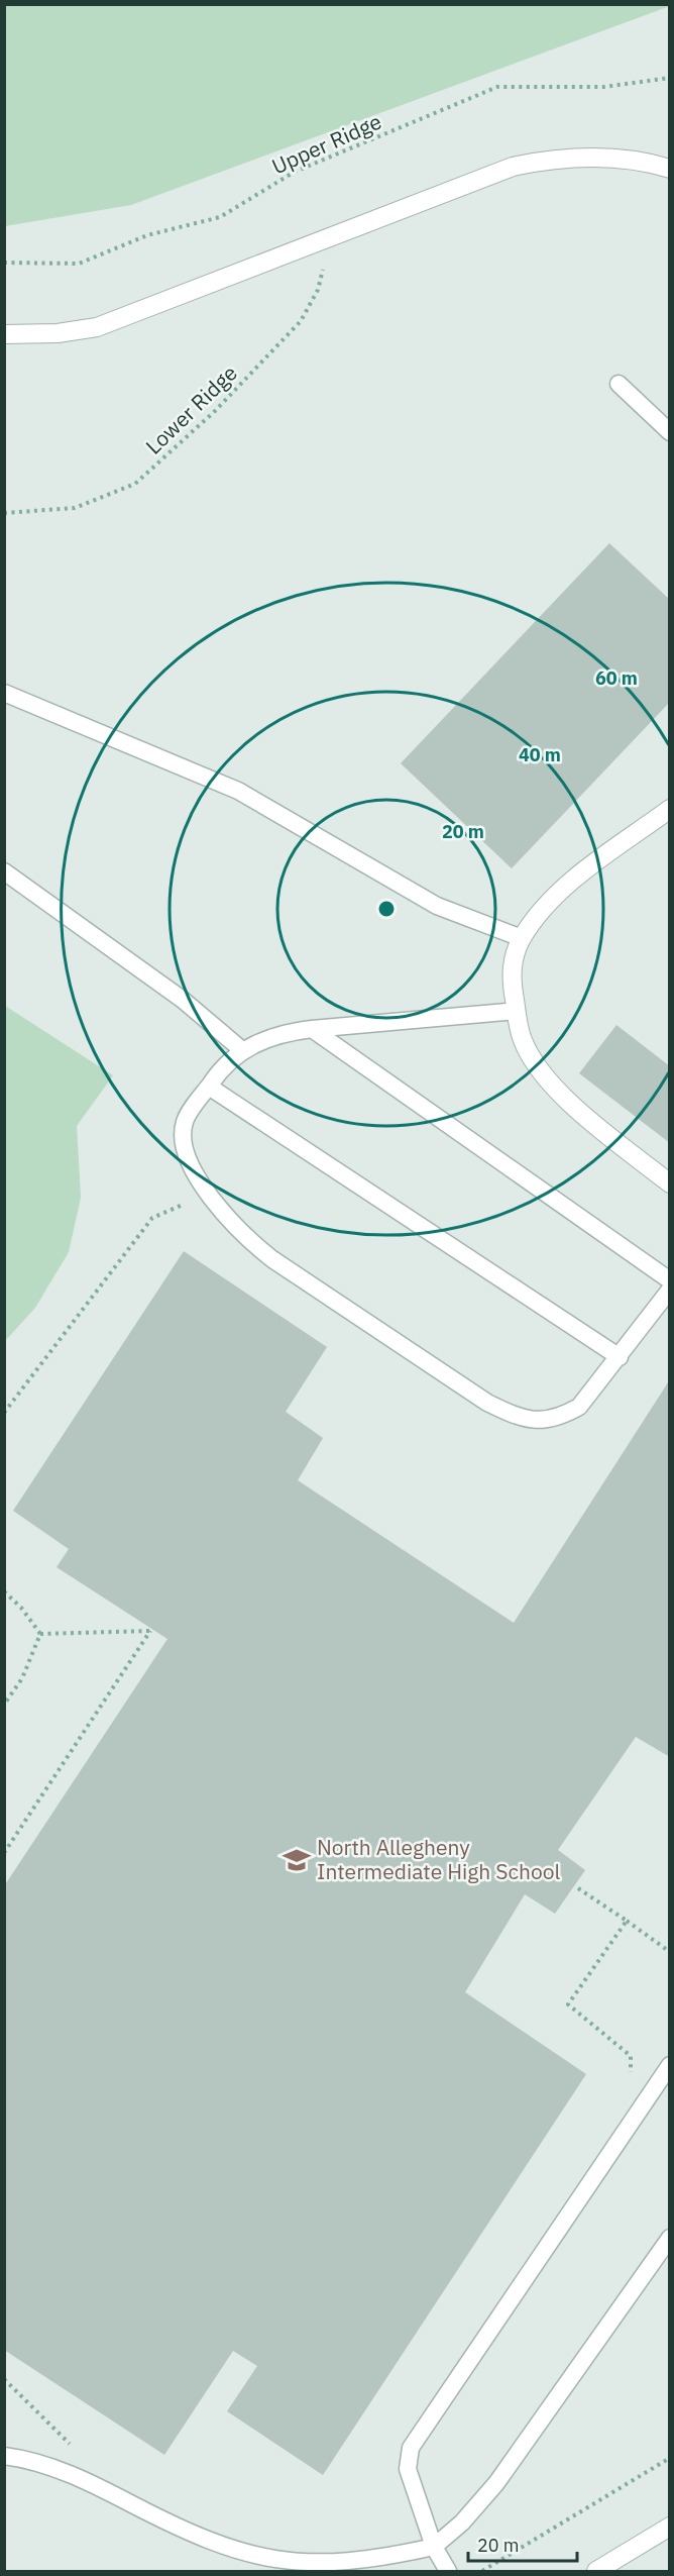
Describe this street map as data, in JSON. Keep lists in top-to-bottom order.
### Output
{
  "streets": {
    "path": ["Upper Ridge", "Lower Ridge"]
  },
  "places": {
    "school or university": ["North Allegheny Intermediate High School"]
  },
  "scale_bar": "20 m",
  "rings": ["60 m", "40 m", "20 m"]
}
